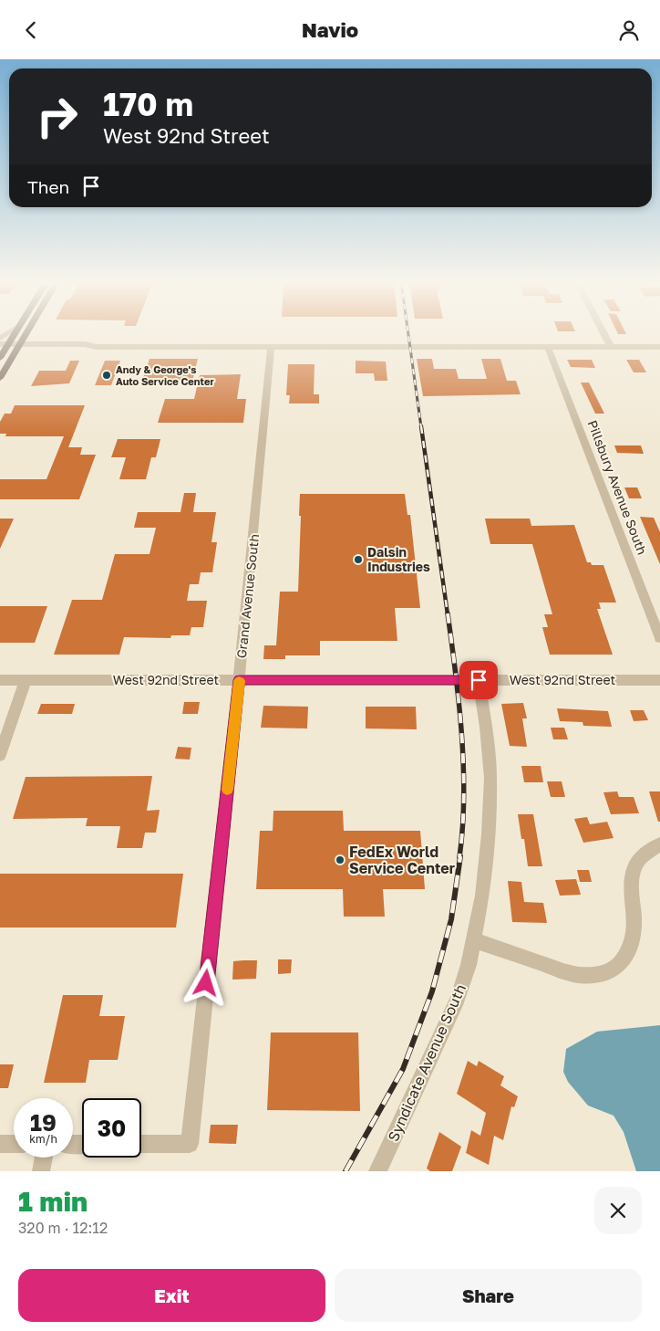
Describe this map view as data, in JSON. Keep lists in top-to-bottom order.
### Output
{
  "streets": {
    "street": [
      "Pillsbury Avenue South",
      "Grand Avenue South",
      "West 92nd Street",
      "Syndicate Avenue South"
    ]
  },
  "crossings": [
    ["Grand Avenue South", "West 92nd Street"],
    ["West 92nd Street", "Syndicate Avenue South"]
  ],
  "places": ["Andy & George's Auto Service Center", "Dalsin Industries", "FedEx World Service Center"],
  "page": {
    "header": "Navio",
    "turn": ["170 m", "West 92nd Street"],
    "then": "Then",
    "speed": "19 km/h",
    "limit": "30",
    "heading": ["1 min", "320 m · 12:12"],
    "buttons": ["Exit", "Share"]
  }
}
